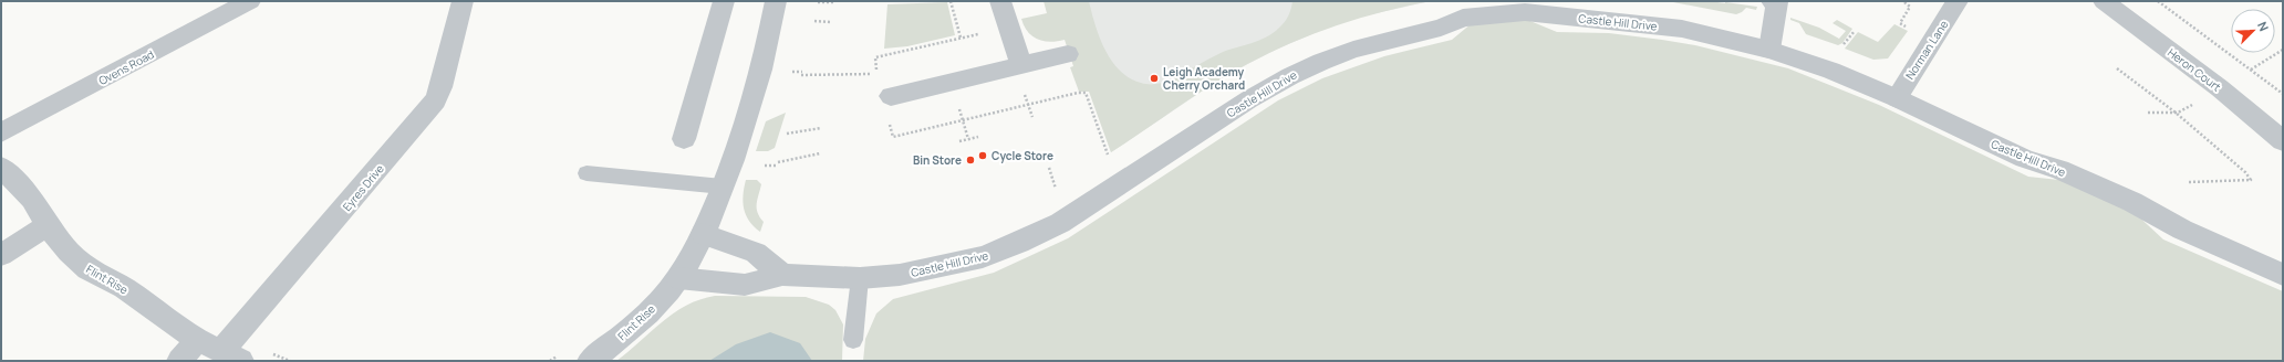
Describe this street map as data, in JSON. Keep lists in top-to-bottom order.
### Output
{
  "streets": {
    "street": [
      "Castle Hill Drive",
      "Norman Lane",
      "Ovens Road",
      "Heron Court",
      "Eyres Drive",
      "Flint Rise"
    ]
  },
  "crossings": [
    ["Castle Hill Drive", "Norman Lane"],
    ["Castle Hill Drive", "Flint Rise"],
    ["Eyres Drive", "Flint Rise"]
  ],
  "places": ["Leigh Academy Cherry Orchard", "Cycle Store", "Bin Store"],
  "north": "top right"
}
